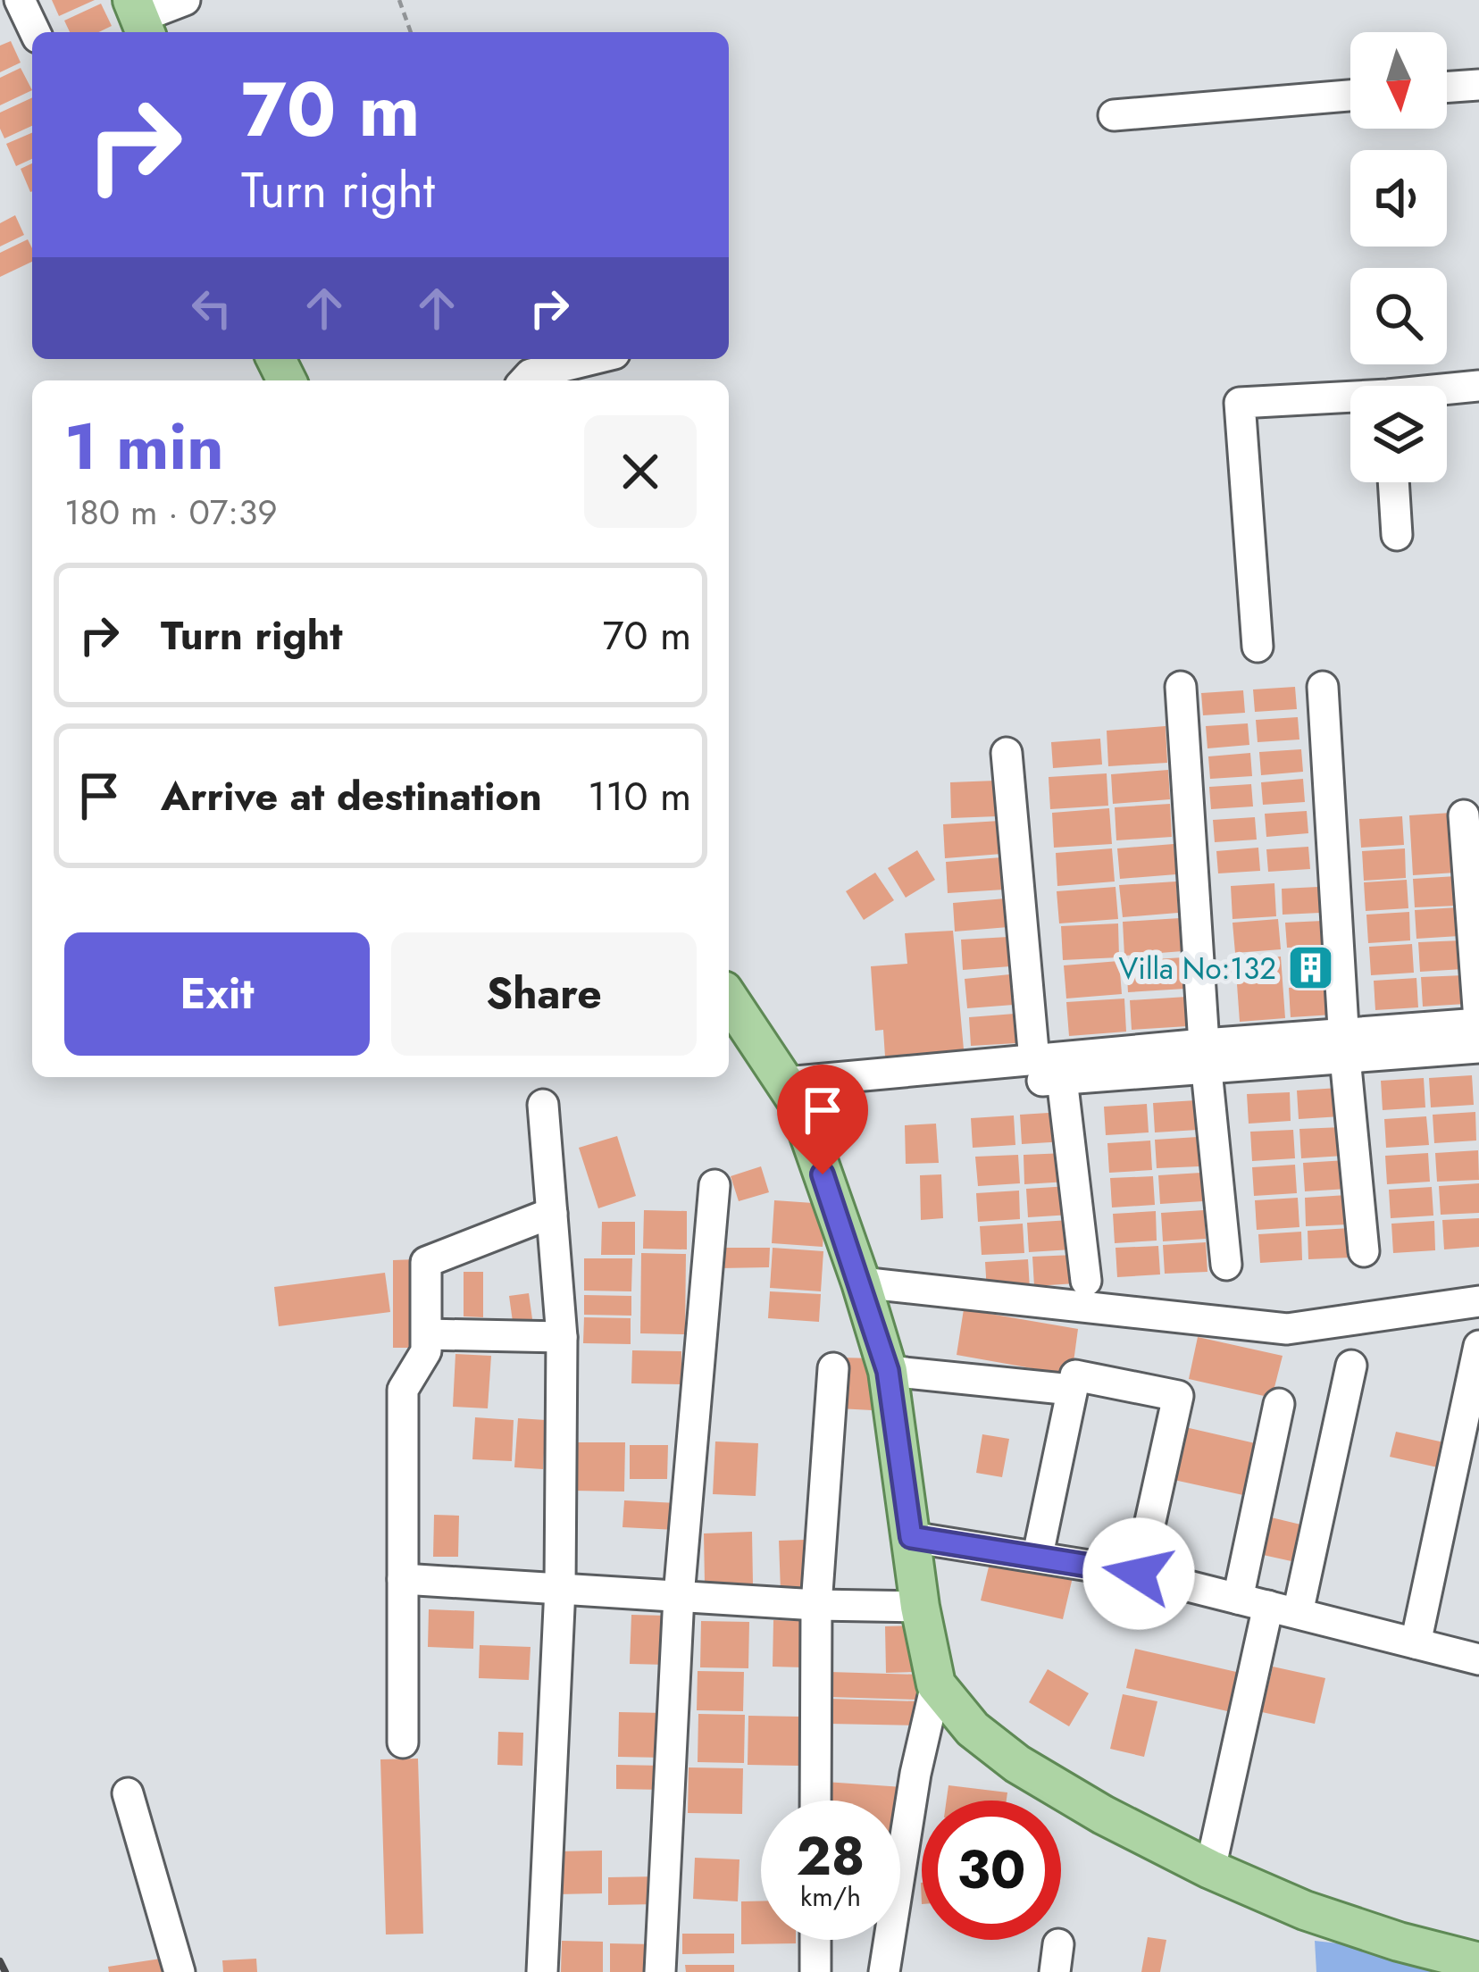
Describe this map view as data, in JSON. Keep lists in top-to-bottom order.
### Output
{
  "places": {
    "building": ["Villa No:132"]
  },
  "north": "bottom",
  "page": {
    "turn": ["70 m", "Turn right"],
    "heading": ["1 min", "180 m · 07:39"],
    "list": [
      {
        "name": "Turn right",
        "value": "70 m"
      },
      {
        "name": "Arrive at destination",
        "value": "110 m"
      }
    ],
    "buttons": ["Exit", "Share"],
    "speed": "28 km/h",
    "limit": "30"
  }
}
